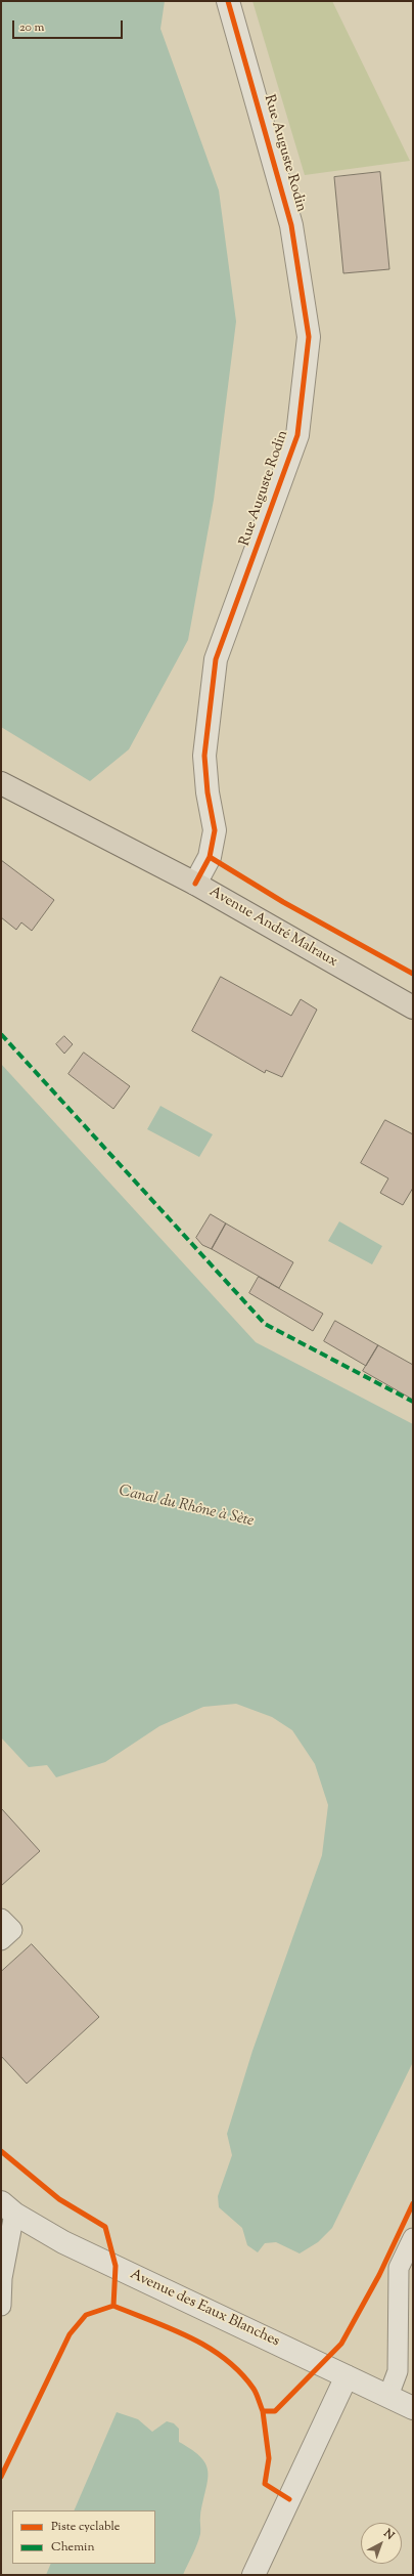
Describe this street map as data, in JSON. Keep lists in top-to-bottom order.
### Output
{
  "streets": {
    "main road": ["Avenue André Malraux"],
    "street": ["Rue Auguste Rodin", "Avenue des Eaux Blanches"]
  },
  "crossings": [
    ["Rue Auguste Rodin", "Avenue André Malraux"]
  ],
  "water": ["Canal du Rhône à Sète"],
  "legend": ["Piste cyclable", "Chemin"],
  "scale_bar": "20 m",
  "north": "top right"
}
